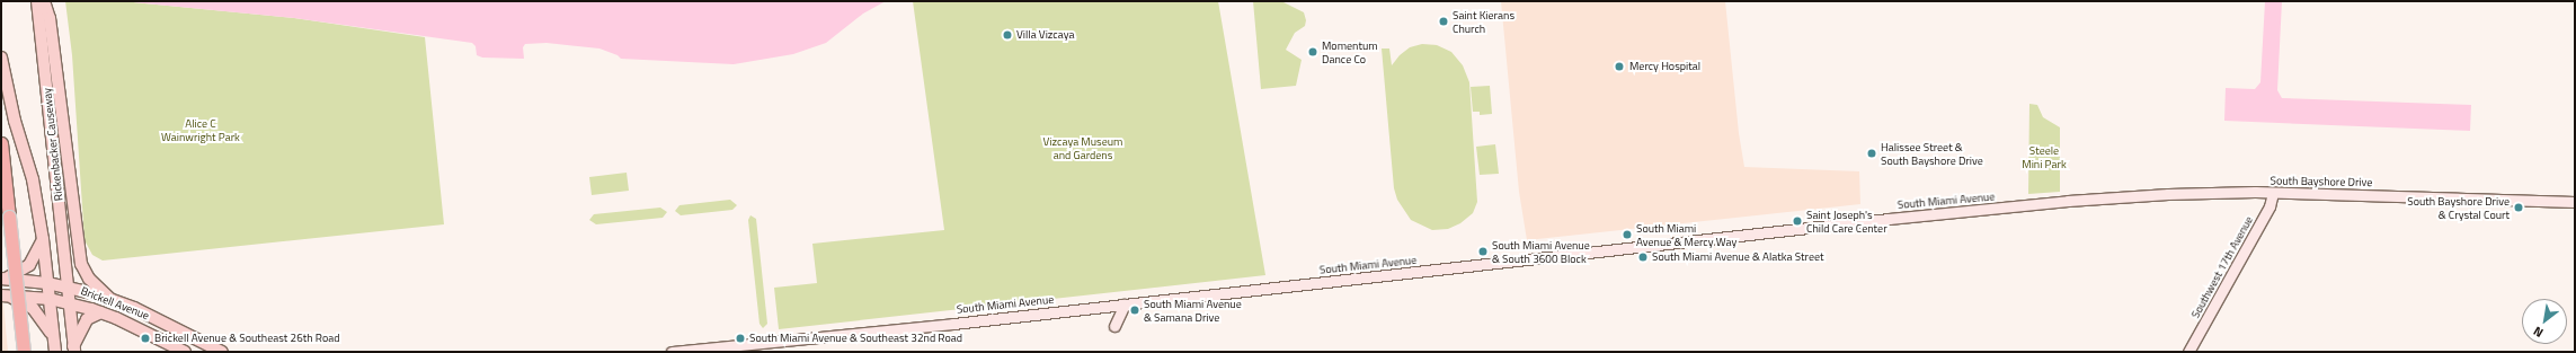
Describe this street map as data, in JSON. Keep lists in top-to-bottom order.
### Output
{
  "streets": {
    "main road": [
      "Rickenbacker Causeway",
      "South Bayshore Drive",
      "South Miami Avenue",
      "Southwest 17th Avenue",
      "Brickell Avenue"
    ]
  },
  "crossings": [
    ["Rickenbacker Causeway", "Brickell Avenue"],
    ["South Bayshore Drive", "South Miami Avenue"],
    ["South Bayshore Drive", "Southwest 17th Avenue"]
  ],
  "parks": ["Alice C Wainwright Park", "Vizcaya Museum and Gardens", "Steele Mini Park"],
  "places": [
    "Saint Kierans Church",
    "Villa Vizcaya",
    "Momentum Dance Co",
    "Mercy Hospital",
    "Halissee Street & South Bayshore Drive",
    "South Bayshore Drive & Crystal Court",
    "Saint Joseph's Child Care Center",
    "South Miami Avenue & Mercy Way",
    "South Miami Avenue & South 3600 Block",
    "South Miami Avenue & Alatka Street",
    "South Miami Avenue & Samana Drive",
    "Brickell Avenue & Southeast 26th Road",
    "South Miami Avenue & Southeast 32nd Road"
  ],
  "north": "bottom left"
}
